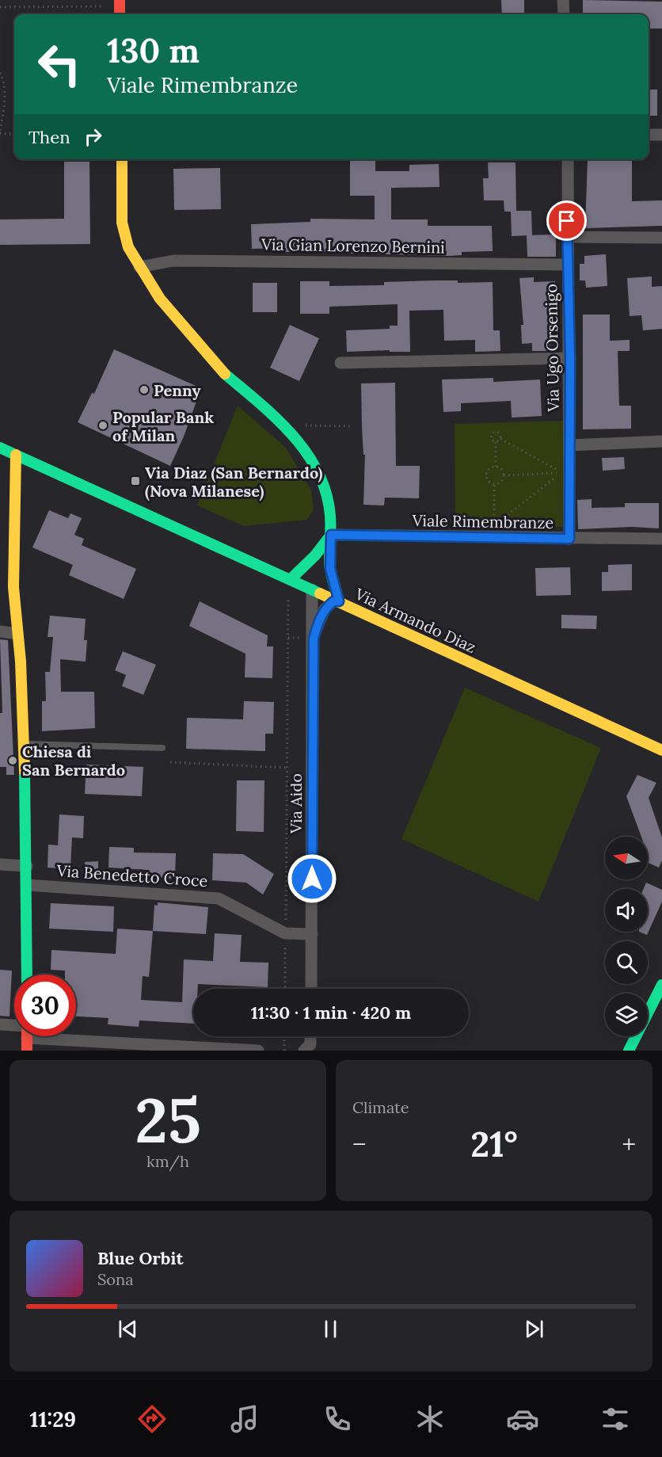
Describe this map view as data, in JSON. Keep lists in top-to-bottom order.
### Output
{
  "streets": {
    "street": [
      "Via Gian Lorenzo Bernini",
      "Via Ugo Orsenigo",
      "Viale Rimembranze",
      "Via Armando Diaz",
      "Via Aido",
      "Via Benedetto Croce"
    ]
  },
  "crossings": [
    ["Via Gian Lorenzo Bernini", "Via Ugo Orsenigo"],
    ["Via Ugo Orsenigo", "Viale Rimembranze"],
    ["Via Armando Diaz", "Via Aido"],
    ["Via Aido", "Via Benedetto Croce"]
  ],
  "places": {
    "other": ["Penny", "Popular Bank of Milan", "Chiesa di San Bernardo"],
    "transit": ["Via Diaz (San Bernardo) (Nova Milanese)"]
  },
  "north": "left",
  "page": {
    "turn": ["130 m", "Viale Rimembranze"],
    "then": "Then",
    "limit": "30",
    "trip": "11:30 · 1 min · 420 m",
    "tile": [
      ["25", "km/h"],
      "Climate"
    ],
    "heat": ["−", "21°", "+"],
    "song": ["Blue Orbit", "Sona"],
    "tabs": "11:29"
  }
}
